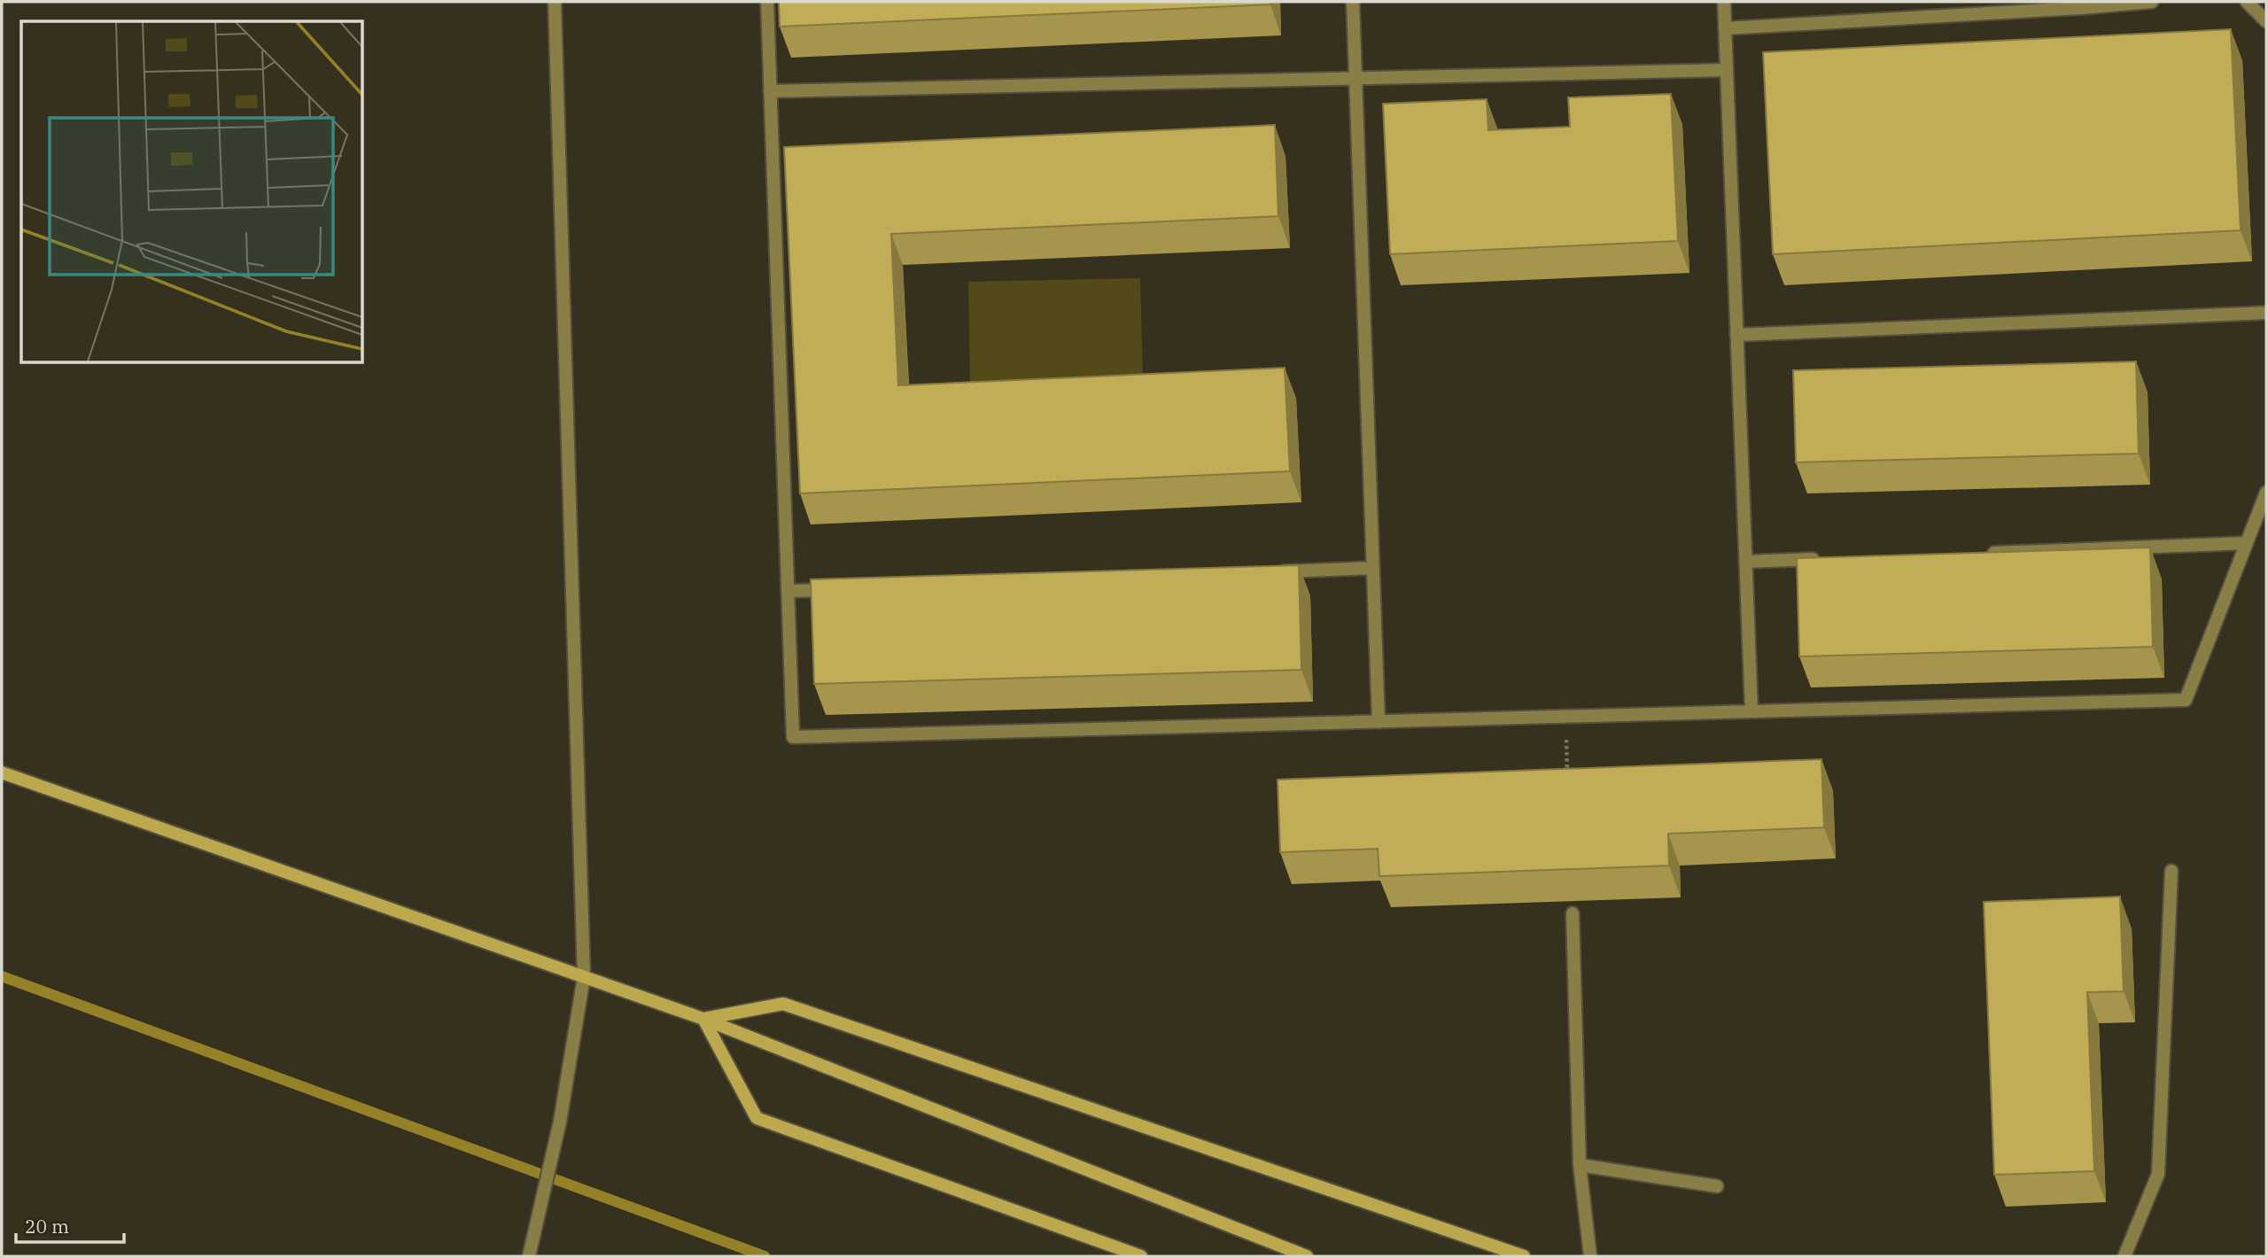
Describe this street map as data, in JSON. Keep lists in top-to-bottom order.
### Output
{
  "scale_bar": "20 m"
}
